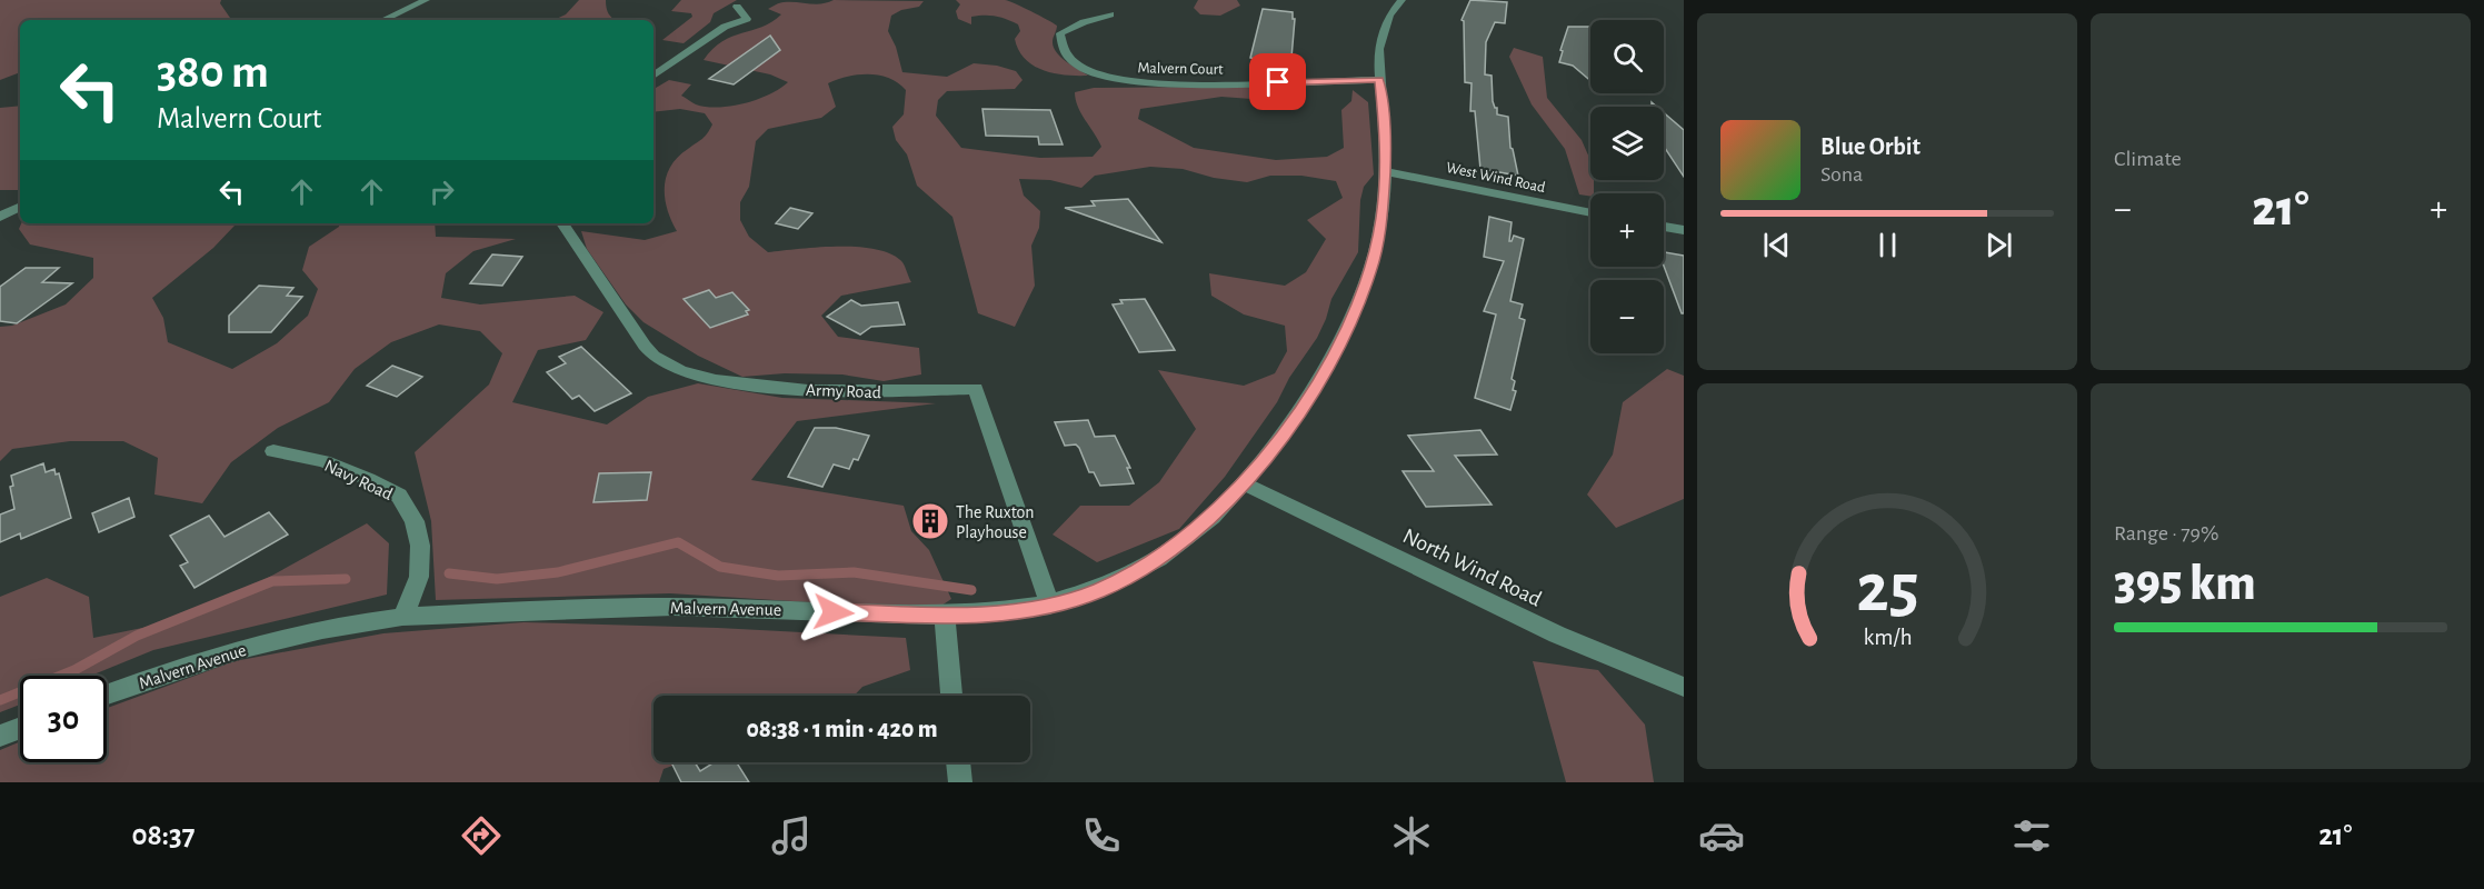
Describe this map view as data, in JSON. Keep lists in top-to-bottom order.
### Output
{
  "streets": {
    "street": [
      "Malvern Court",
      "West Wind Road",
      "Army Road",
      "Navy Road",
      "North Wind Road",
      "Malvern Avenue"
    ]
  },
  "crossings": [
    ["Malvern Court", "Malvern Avenue"],
    ["West Wind Road", "Malvern Avenue"],
    ["Army Road", "Malvern Avenue"],
    ["Navy Road", "Malvern Avenue"],
    ["North Wind Road", "Malvern Avenue"]
  ],
  "places": {
    "building": ["The Ruxton Playhouse"]
  },
  "page": {
    "tile": [
      "Climate",
      ["Range · 79%", "395 km"]
    ],
    "map_buttons": ["+", "−"],
    "turn": ["380 m", "Malvern Court"],
    "song": ["Blue Orbit", "Sona"],
    "heat": ["−", "21°", "+"],
    "limit": "30",
    "trip": "08:38 · 1 min · 420 m",
    "tabs": ["08:37", "21°"],
    "gauge": ["25", "km/h"]
  }
}
